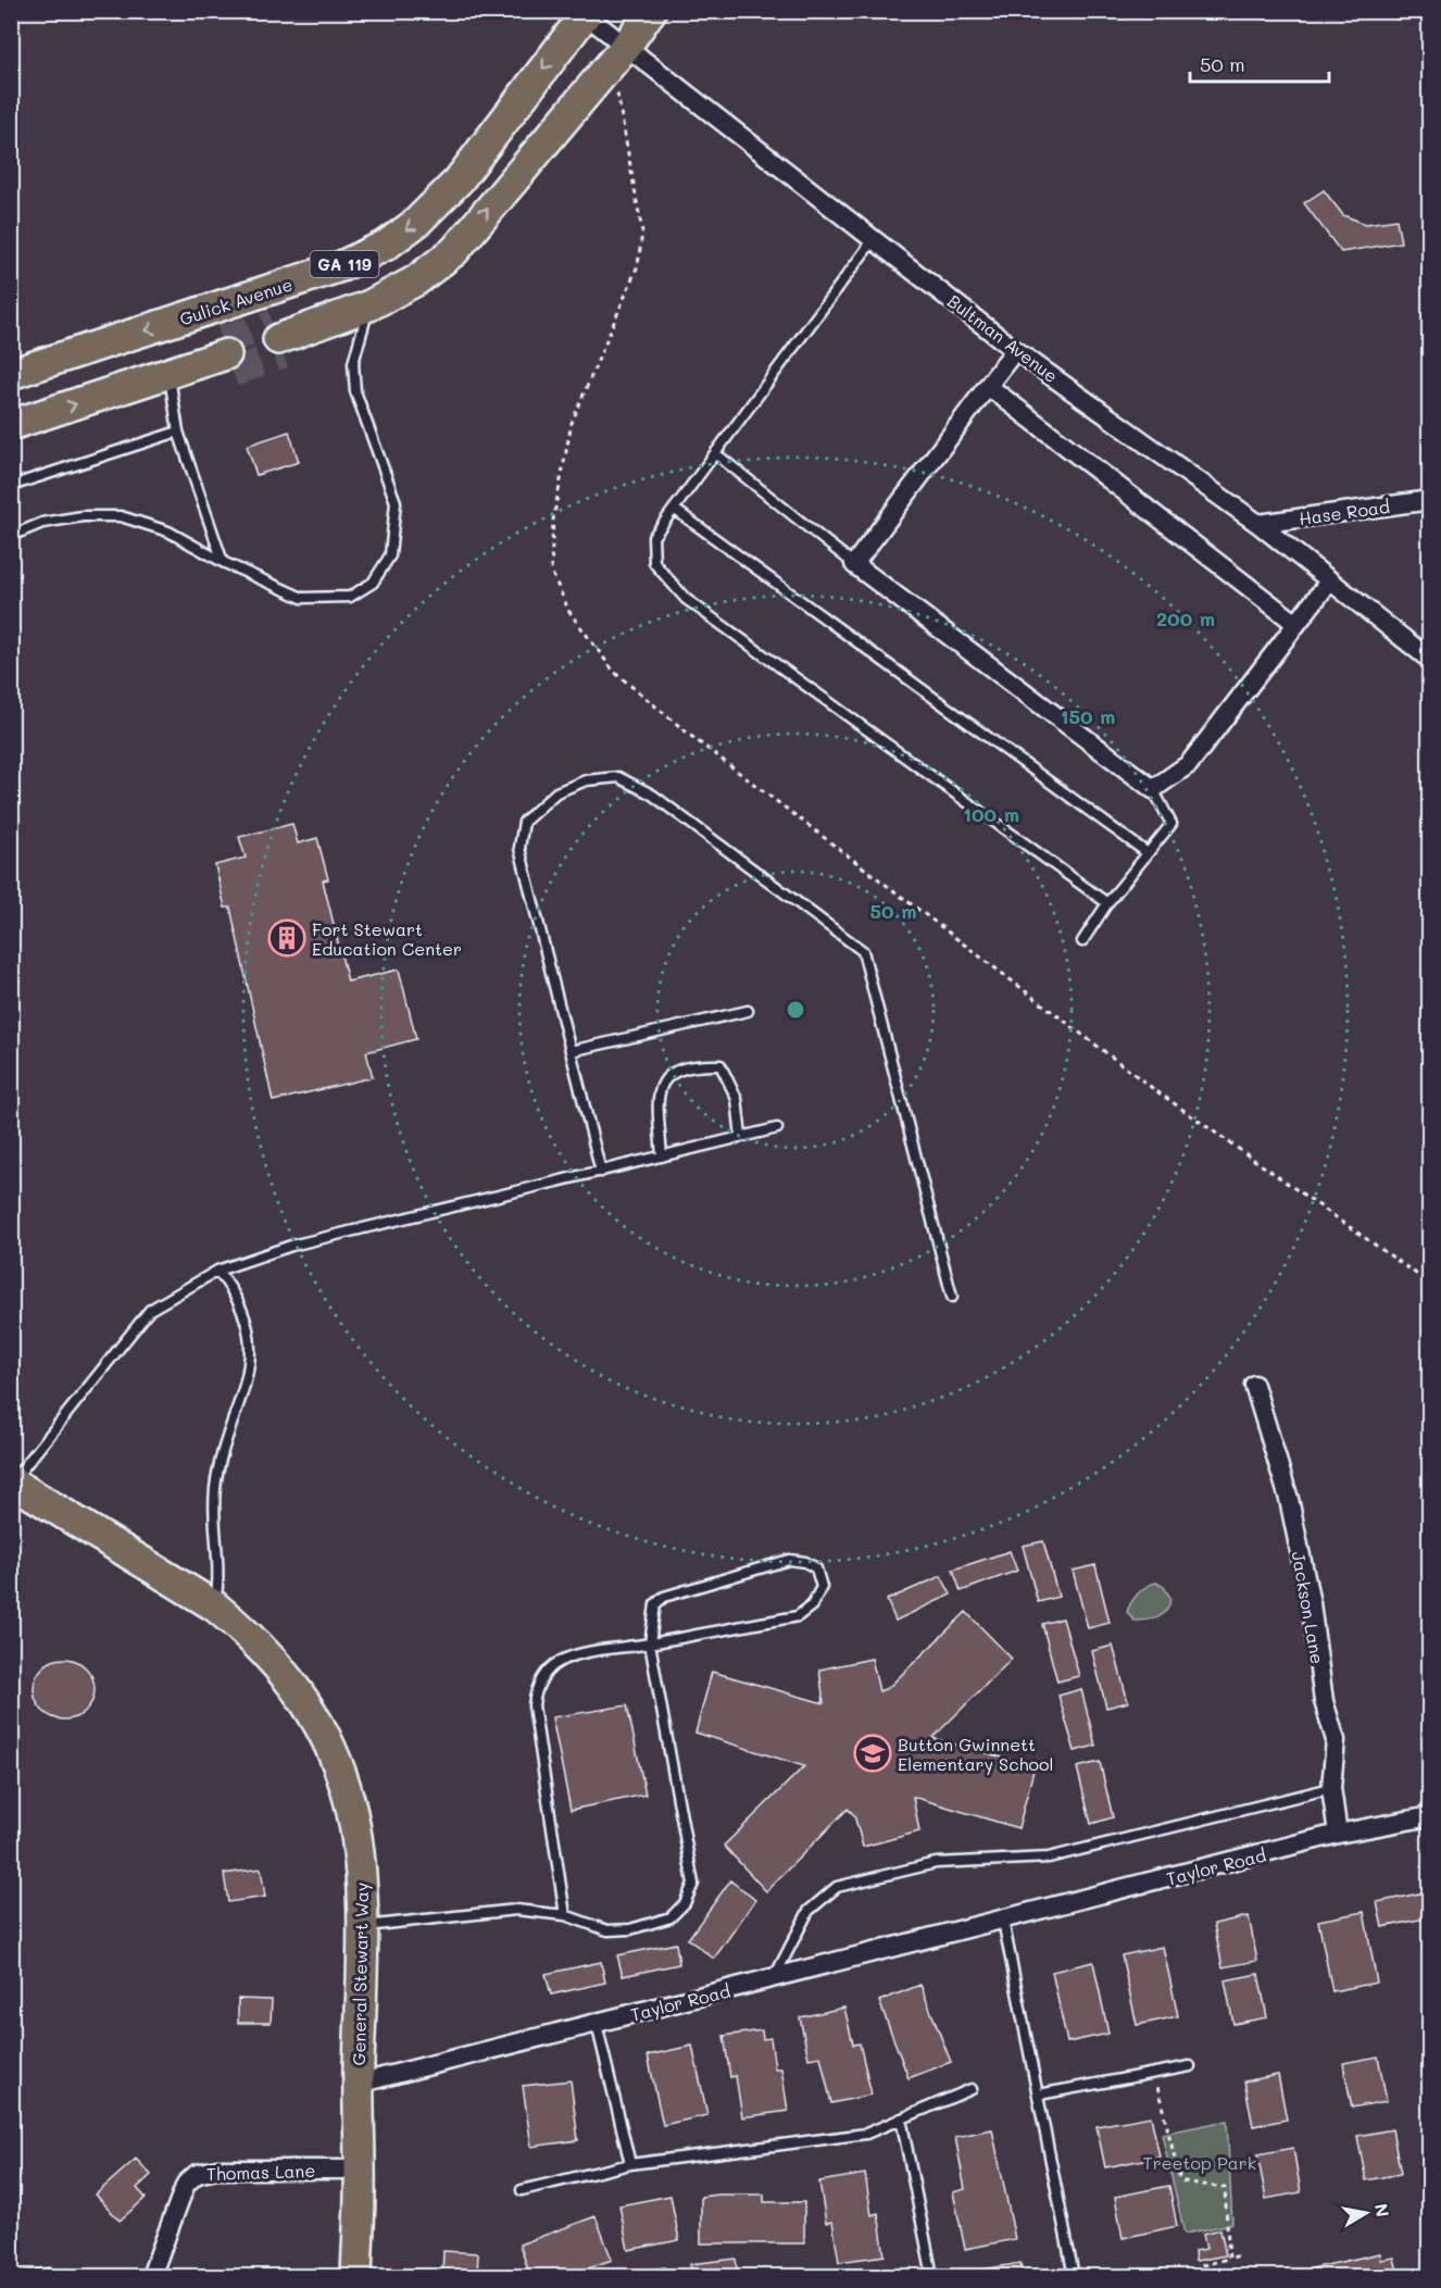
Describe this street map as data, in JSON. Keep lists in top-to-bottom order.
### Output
{
  "streets": {
    "main road": ["GA 119", "Gulick Avenue", "General Stewart Way"],
    "street": [
      "Bultman Avenue",
      "Hase Road",
      "Jackson Lane",
      "Taylor Road",
      "Thomas Lane"
    ]
  },
  "crossings": [
    ["GA 119", "Bultman Avenue"],
    ["Gulick Avenue", "Bultman Avenue"],
    ["Bultman Avenue", "Hase Road"],
    ["Jackson Lane", "Taylor Road"],
    ["Taylor Road", "General Stewart Way"],
    ["General Stewart Way", "Thomas Lane"]
  ],
  "parks": ["Treetop Park"],
  "places": {
    "building": ["Fort Stewart Education Center"],
    "school or university": ["Button Gwinnett Elementary School"]
  },
  "scale_bar": "50 m",
  "north": "right",
  "rings": [
    "200 m",
    "150 m",
    "100 m",
    "50 m"
  ]
}
